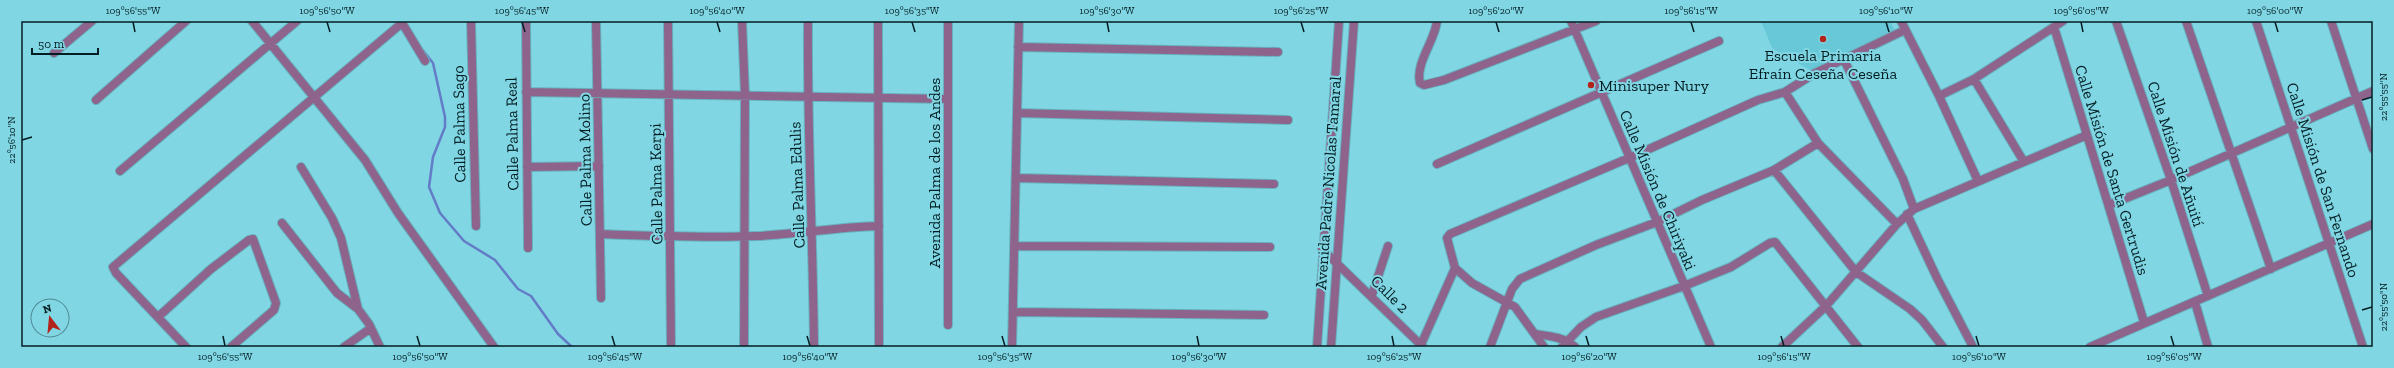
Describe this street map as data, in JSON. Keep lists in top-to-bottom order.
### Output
{
  "streets": {
    "street": [
      "Calle Palma Sago",
      "Calle Palma Real",
      "Calle Misión de Añuití",
      "Calle Palma Molino",
      "Calle Misión de Santa Gertrudis",
      "Avenida Palma de los Andes",
      "Calle Misión de San Fernando",
      "Avenida Padre Nicolas Tamaral",
      "Calle Palma Kerpi",
      "Calle Palma Edulis",
      "Calle Misión de Chiriyaki",
      "Calle 2"
    ]
  },
  "crossings": [
    ["Avenida Padre Nicolas Tamaral", "Calle 2"]
  ],
  "places": ["Escuela Primaria Efraín Ceseña Ceseña", "Minisuper Nury"],
  "scale_bar": "50 m",
  "north": "top",
  "coordinates": [
    "109°56'55\"W",
    "109°56'50\"W",
    "109°56'45\"W",
    "109°56'40\"W",
    "109°56'35\"W",
    "109°56'30\"W",
    "109°56'25\"W",
    "109°56'20\"W",
    "109°56'15\"W",
    "109°56'10\"W",
    "109°56'05\"W",
    "109°56'00\"W",
    "22°55'55\"N",
    "22°56'10\"N",
    "22°55'50\"N"
  ]
}
